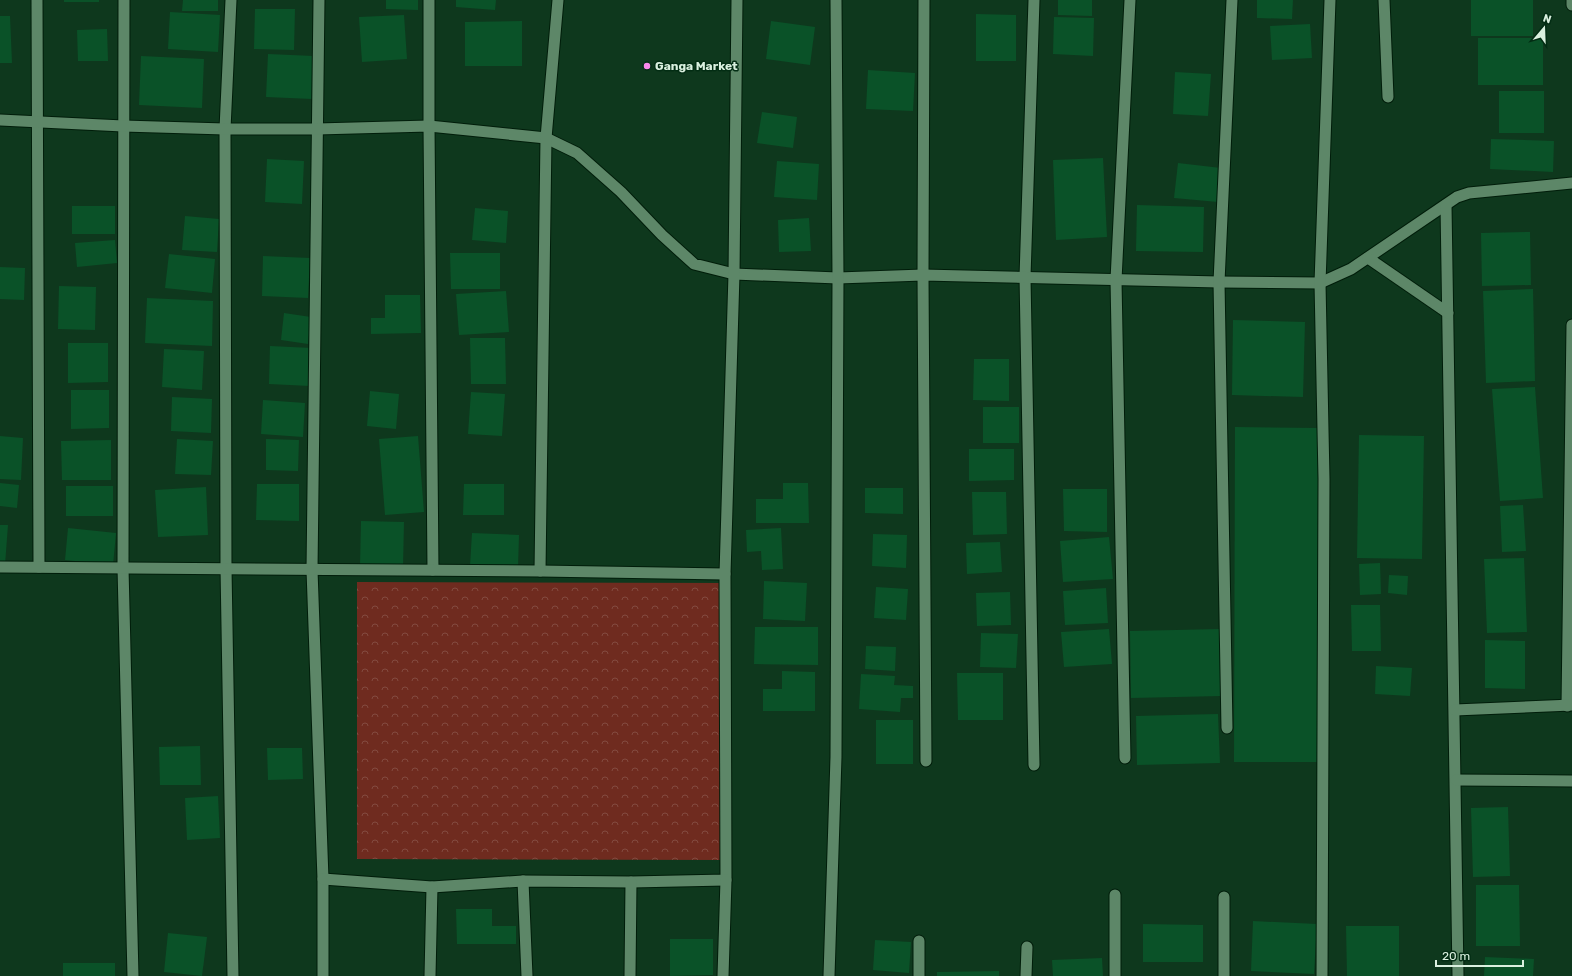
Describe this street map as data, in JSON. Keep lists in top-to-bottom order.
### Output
{
  "places": ["Ganga Market"],
  "scale_bar": "20 m",
  "north": "top"
}
